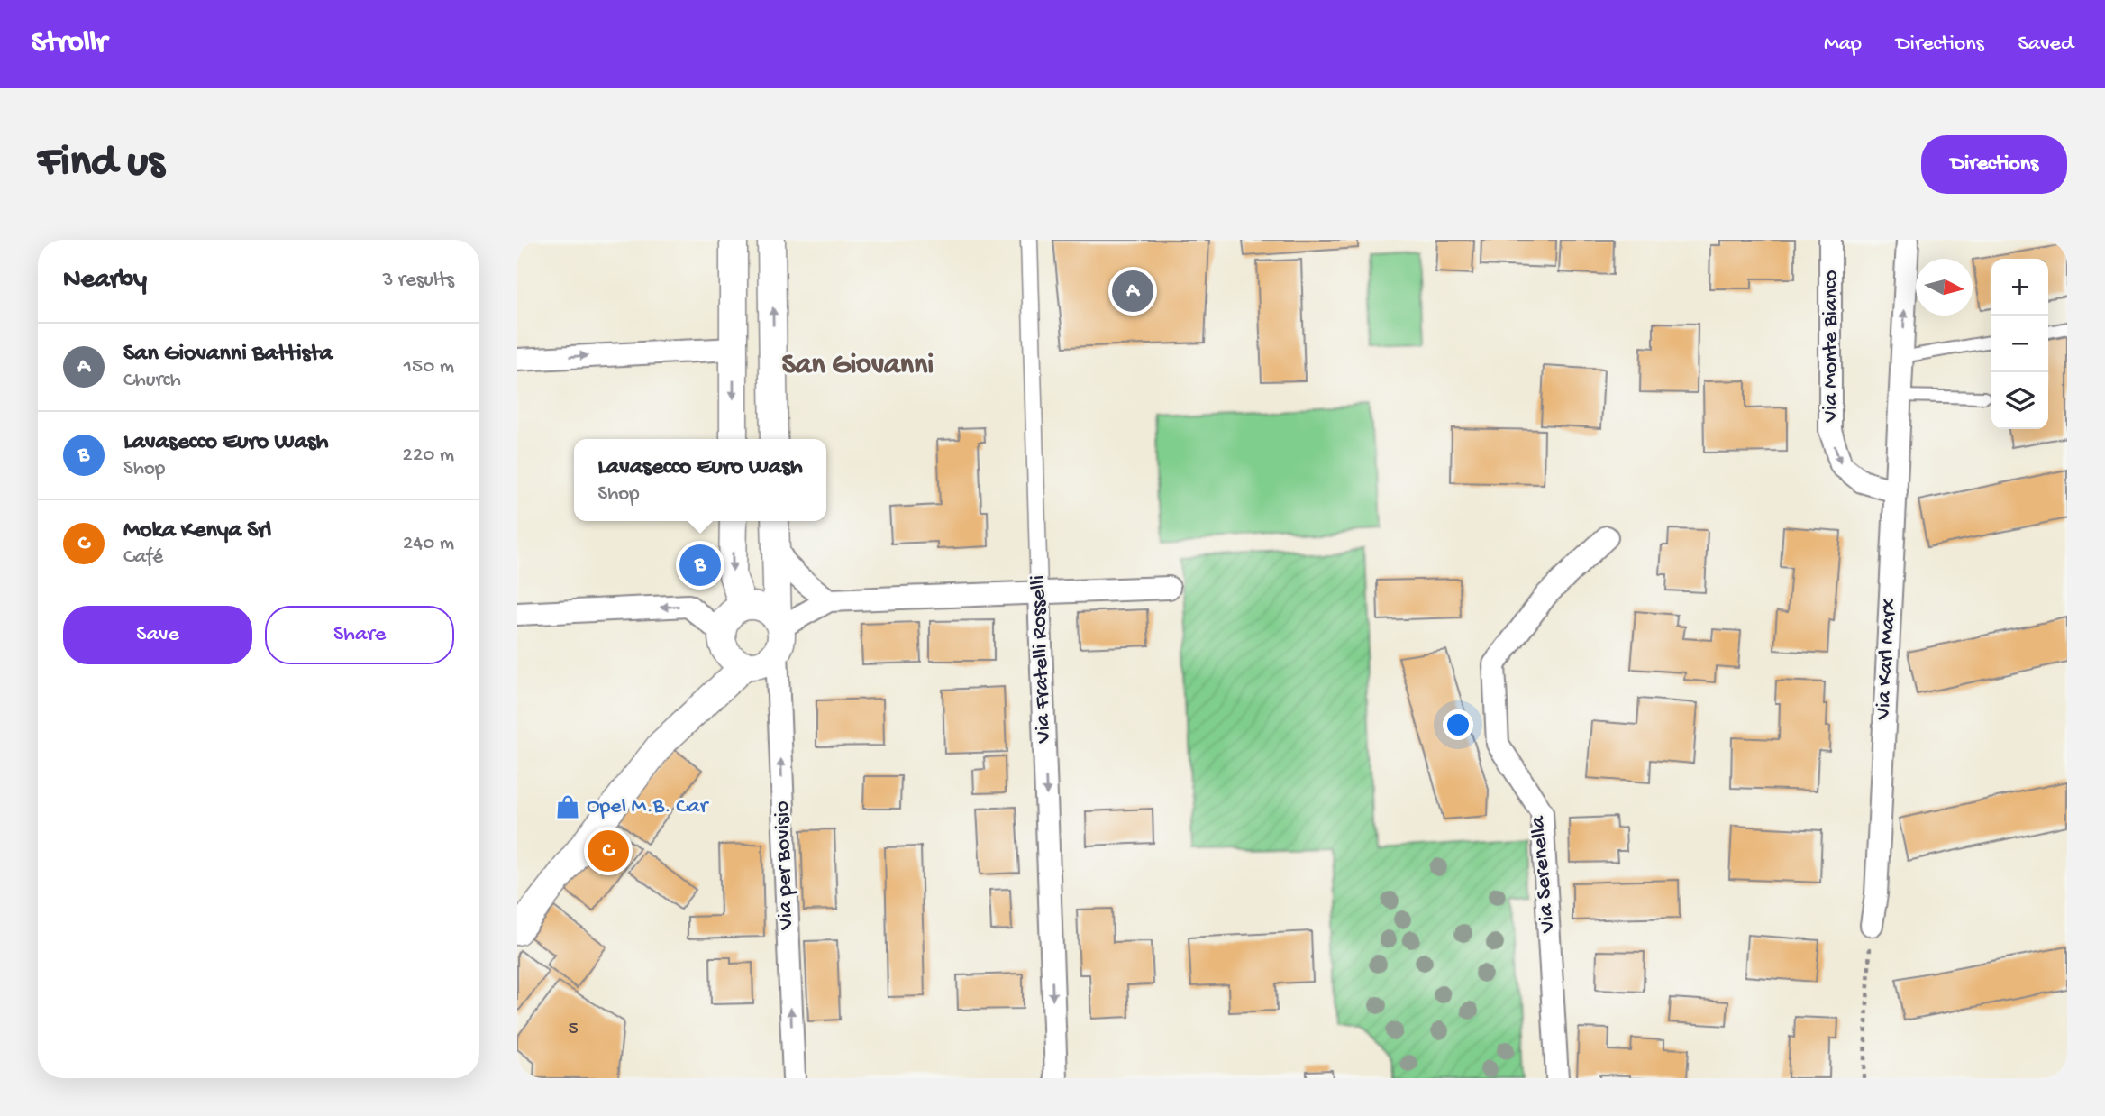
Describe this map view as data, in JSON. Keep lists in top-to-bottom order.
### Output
{
  "streets": {
    "street": [
      "Via Monte Bianco",
      "Via Fratelli Rosselli",
      "Via Karl Marx",
      "Via per Bovisio",
      "Via Serenella"
    ]
  },
  "crossings": [
    ["Via Monte Bianco", "Via Karl Marx"]
  ],
  "one_way": ["Via Monte Bianco", "Via Fratelli Rosselli", "Via per Bovisio"],
  "districts": ["San Giovanni"],
  "places": {
    "shop": ["Opel M.B. Car"]
  },
  "house_numbers": ["5"],
  "north": "right",
  "page": {
    "header": "Strollr",
    "nav": ["Map", "Directions", "Saved"],
    "buttons": [
      "Directions",
      ["Save", "Share"]
    ],
    "title": "Find us",
    "heading": ["Nearby", "3 results"],
    "map_buttons": ["+", "−"],
    "pins": ["A", "B", "C"],
    "list": [
      {
        "mark": "A",
        "name": "San Giovanni Battista",
        "note": "Church",
        "value": "150 m"
      },
      {
        "mark": "B",
        "name": "Lavasecco Euro Wash",
        "note": "Shop",
        "value": "220 m"
      },
      {
        "mark": "C",
        "name": "Moka Kenya Srl",
        "note": "Café",
        "value": "240 m"
      }
    ],
    "popup": ["Lavasecco Euro Wash", "Shop"]
  }
}
